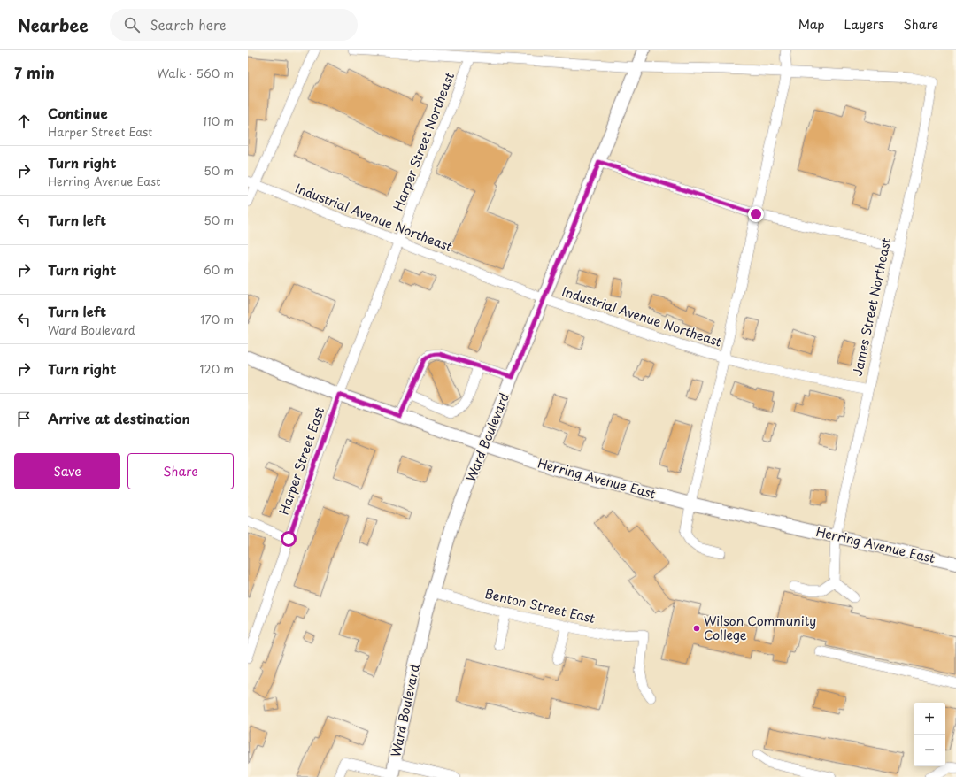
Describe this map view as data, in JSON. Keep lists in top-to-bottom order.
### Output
{
  "streets": {
    "main road": ["Ward Boulevard", "Herring Avenue East"],
    "street": [
      "Harper Street Northeast",
      "Industrial Avenue Northeast",
      "James Street Northeast",
      "Harper Street East",
      "Benton Street East"
    ]
  },
  "crossings": [
    ["Harper Street Northeast", "Industrial Avenue Northeast"],
    ["Harper Street Northeast", "Harper Street East"],
    ["Harper Street Northeast", "Herring Avenue East"],
    ["Industrial Avenue Northeast", "James Street Northeast"],
    ["Industrial Avenue Northeast", "Ward Boulevard"],
    ["James Street Northeast", "Herring Avenue East"],
    ["Ward Boulevard", "Herring Avenue East"],
    ["Ward Boulevard", "Benton Street East"],
    ["Harper Street East", "Herring Avenue East"]
  ],
  "places": ["Wilson Community College"],
  "page": {
    "header": "Nearbee",
    "search": "Search here",
    "nav": ["Map", "Layers", "Share"],
    "heading": ["7 min", "Walk · 560 m"],
    "list": [
      ["Continue", "Harper Street East", "110 m"],
      ["Turn right", "Herring Avenue East", "50 m"],
      ["Turn left", "50 m"],
      ["Turn right", "60 m"],
      ["Turn left", "Ward Boulevard", "170 m"],
      ["Turn right", "120 m"],
      "Arrive at destination"
    ],
    "buttons": ["Save", "Share"],
    "map_buttons": ["+", "−"]
  }
}
